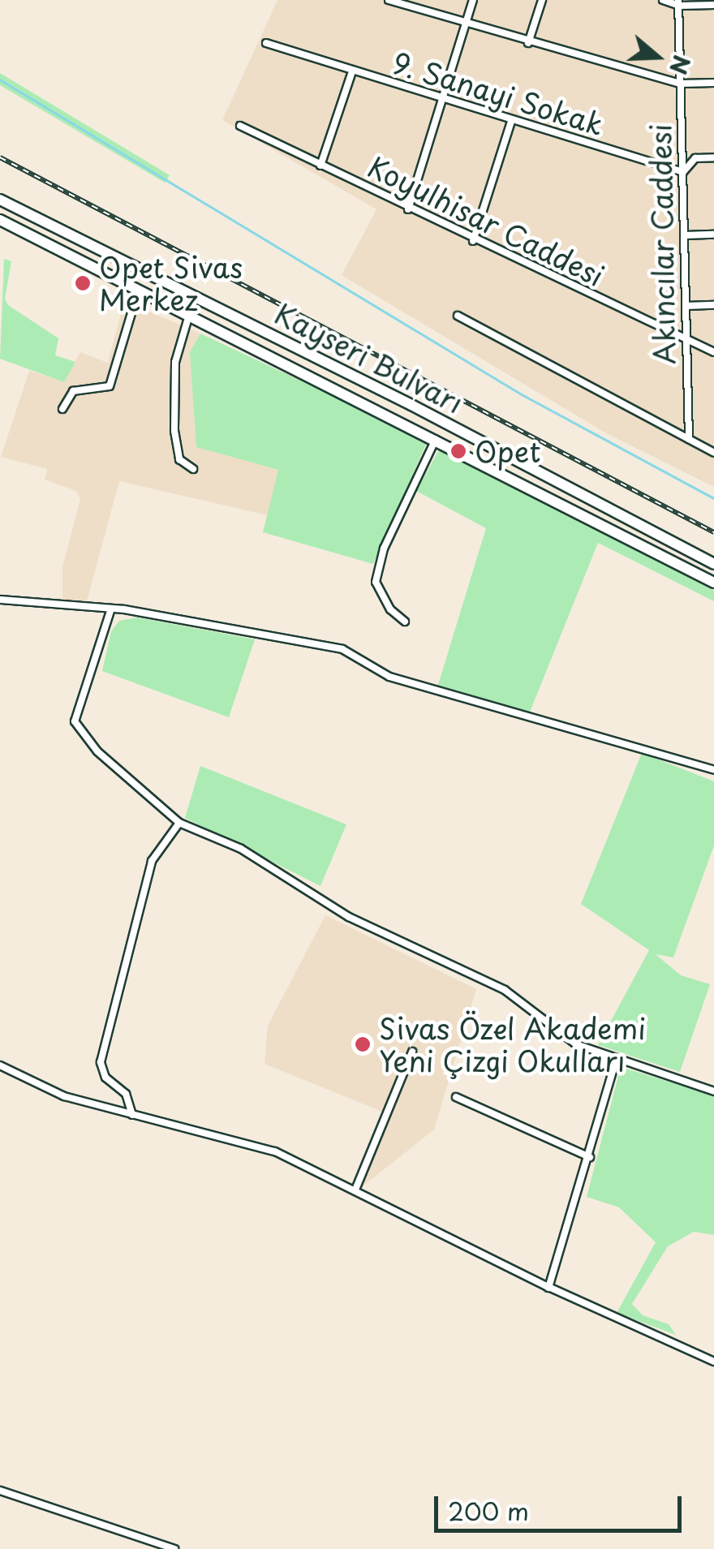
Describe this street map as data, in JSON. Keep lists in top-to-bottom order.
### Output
{
  "streets": {
    "highway": ["Kayseri Bulvarı"],
    "street": ["9. Sanayi Sokak", "Koyulhisar Caddesi", "Akıncılar Caddesi"]
  },
  "crossings": [
    ["9. Sanayi Sokak", "Akıncılar Caddesi"],
    ["Koyulhisar Caddesi", "Akıncılar Caddesi"]
  ],
  "places": ["Opet Sivas Merkez", "Opet", "Sivas Özel Akademi Yeni Çizgi Okulları"],
  "scale_bar": "200 m",
  "north": "right"
}
